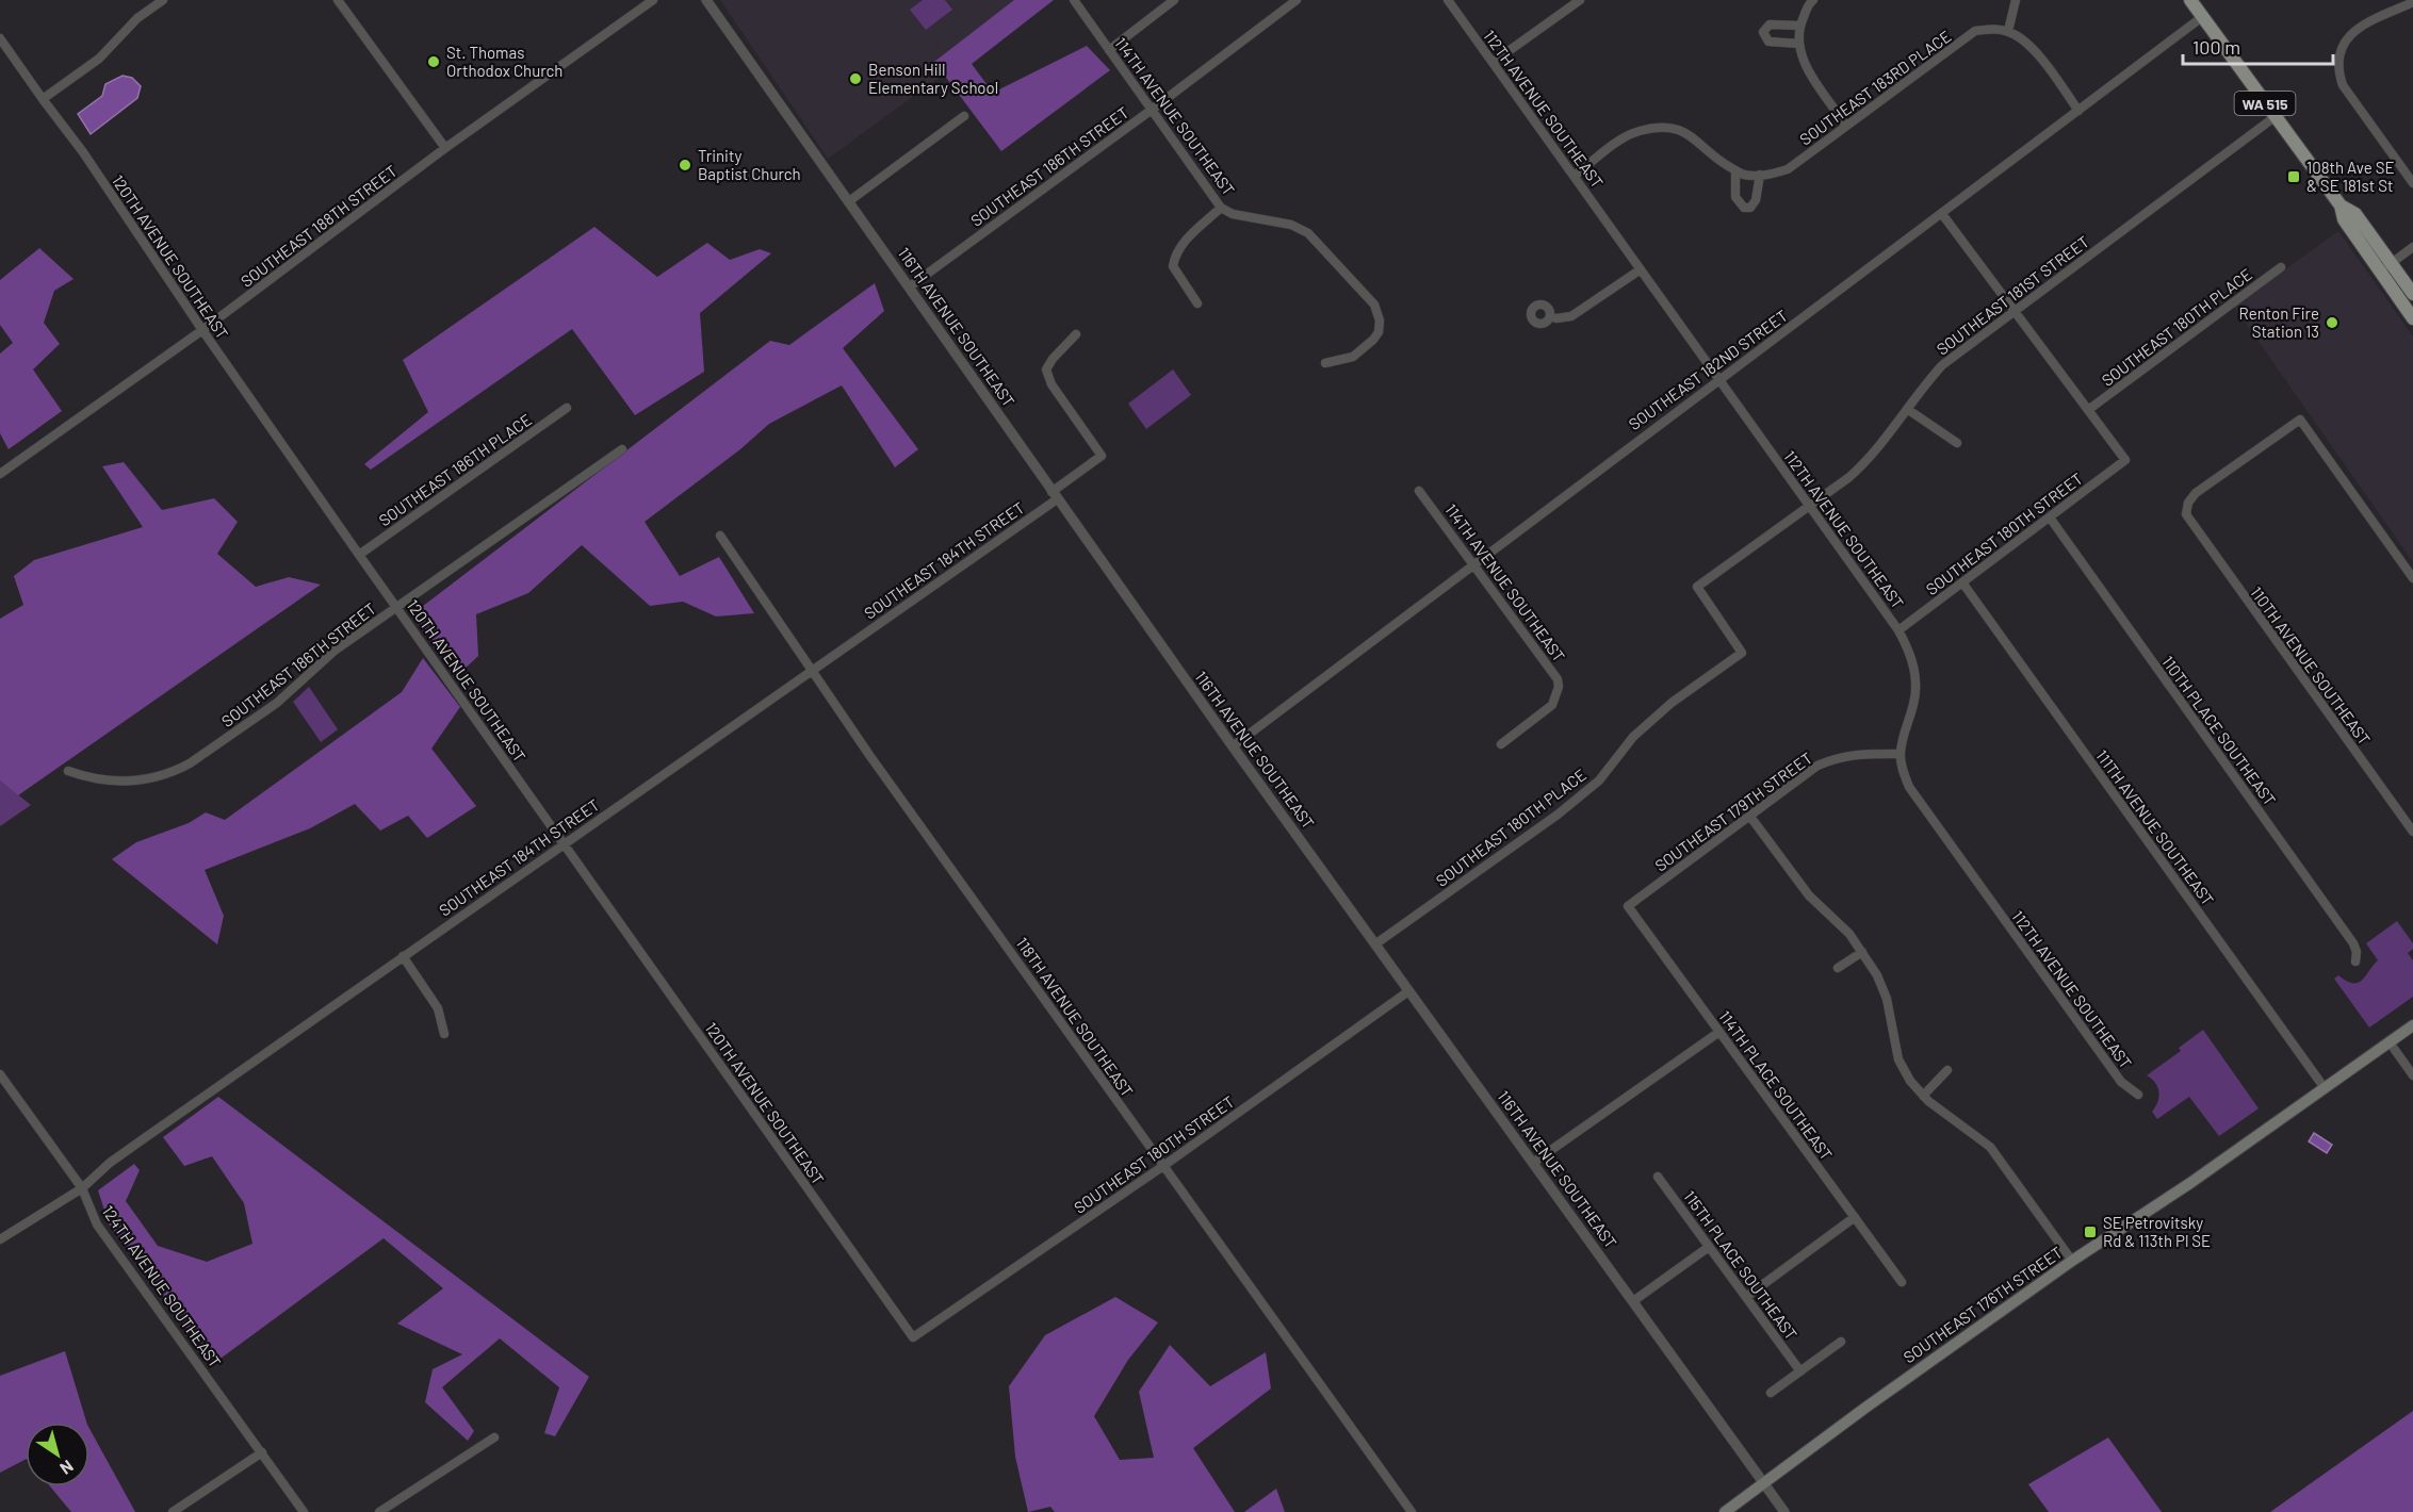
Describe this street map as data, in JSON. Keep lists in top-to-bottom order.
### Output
{
  "streets": {
    "main road": ["WA 515", "SOUTHEAST 176TH STREET"],
    "street": [
      "SOUTHEAST 183RD PLACE",
      "112TH AVENUE SOUTHEAST",
      "114TH AVENUE SOUTHEAST",
      "SOUTHEAST 186TH STREET",
      "SOUTHEAST 188TH STREET",
      "120TH AVENUE SOUTHEAST",
      "SOUTHEAST 181ST STREET",
      "116TH AVENUE SOUTHEAST",
      "SOUTHEAST 180TH PLACE",
      "SOUTHEAST 182ND STREET",
      "SOUTHEAST 186TH PLACE",
      "SOUTHEAST 180TH STREET",
      "SOUTHEAST 184TH STREET",
      "110TH AVENUE SOUTHEAST",
      "110TH PLACE SOUTHEAST",
      "SOUTHEAST 179TH STREET",
      "111TH AVENUE SOUTHEAST",
      "118TH AVENUE SOUTHEAST",
      "114TH PLACE SOUTHEAST",
      "115TH PLACE SOUTHEAST",
      "124TH AVENUE SOUTHEAST"
    ]
  },
  "crossings": [
    ["SOUTHEAST 183RD PLACE", "112TH AVENUE SOUTHEAST"],
    ["WA 515", "SOUTHEAST 181ST STREET"],
    ["WA 515", "SOUTHEAST 182ND STREET"],
    ["112TH AVENUE SOUTHEAST", "SOUTHEAST 181ST STREET"],
    ["112TH AVENUE SOUTHEAST", "SOUTHEAST 182ND STREET"],
    ["112TH AVENUE SOUTHEAST", "SOUTHEAST 180TH STREET"],
    ["112TH AVENUE SOUTHEAST", "SOUTHEAST 179TH STREET"],
    ["114TH AVENUE SOUTHEAST", "SOUTHEAST 186TH STREET"],
    ["114TH AVENUE SOUTHEAST", "SOUTHEAST 182ND STREET"],
    ["SOUTHEAST 186TH STREET", "120TH AVENUE SOUTHEAST"],
    ["SOUTHEAST 186TH STREET", "116TH AVENUE SOUTHEAST"],
    ["SOUTHEAST 188TH STREET", "120TH AVENUE SOUTHEAST"],
    ["120TH AVENUE SOUTHEAST", "SOUTHEAST 186TH PLACE"],
    ["120TH AVENUE SOUTHEAST", "SOUTHEAST 180TH STREET"],
    ["120TH AVENUE SOUTHEAST", "SOUTHEAST 184TH STREET"],
    ["SOUTHEAST 181ST STREET", "SOUTHEAST 180TH PLACE"],
    ["116TH AVENUE SOUTHEAST", "SOUTHEAST 180TH PLACE"],
    ["116TH AVENUE SOUTHEAST", "SOUTHEAST 182ND STREET"],
    ["116TH AVENUE SOUTHEAST", "SOUTHEAST 180TH STREET"],
    ["116TH AVENUE SOUTHEAST", "SOUTHEAST 184TH STREET"],
    ["116TH AVENUE SOUTHEAST", "SOUTHEAST 176TH STREET"],
    ["SOUTHEAST 180TH PLACE", "SOUTHEAST 180TH STREET"],
    ["SOUTHEAST 180TH STREET", "110TH PLACE SOUTHEAST"],
    ["SOUTHEAST 180TH STREET", "111TH AVENUE SOUTHEAST"],
    ["SOUTHEAST 180TH STREET", "118TH AVENUE SOUTHEAST"],
    ["SOUTHEAST 184TH STREET", "118TH AVENUE SOUTHEAST"],
    ["SOUTHEAST 184TH STREET", "124TH AVENUE SOUTHEAST"],
    ["SOUTHEAST 179TH STREET", "114TH PLACE SOUTHEAST"],
    ["111TH AVENUE SOUTHEAST", "SOUTHEAST 176TH STREET"]
  ],
  "places": {
    "other": [
      "St. Thomas Orthodox Church",
      "Benson Hill Elementary School",
      "Trinity Baptist Church",
      "Renton Fire Station 13"
    ],
    "transit": ["108th Ave SE & SE 181st St", "SE Petrovitsky Rd & 113th Pl SE"]
  },
  "scale_bar": "100 m",
  "north": "bottom right"
}
